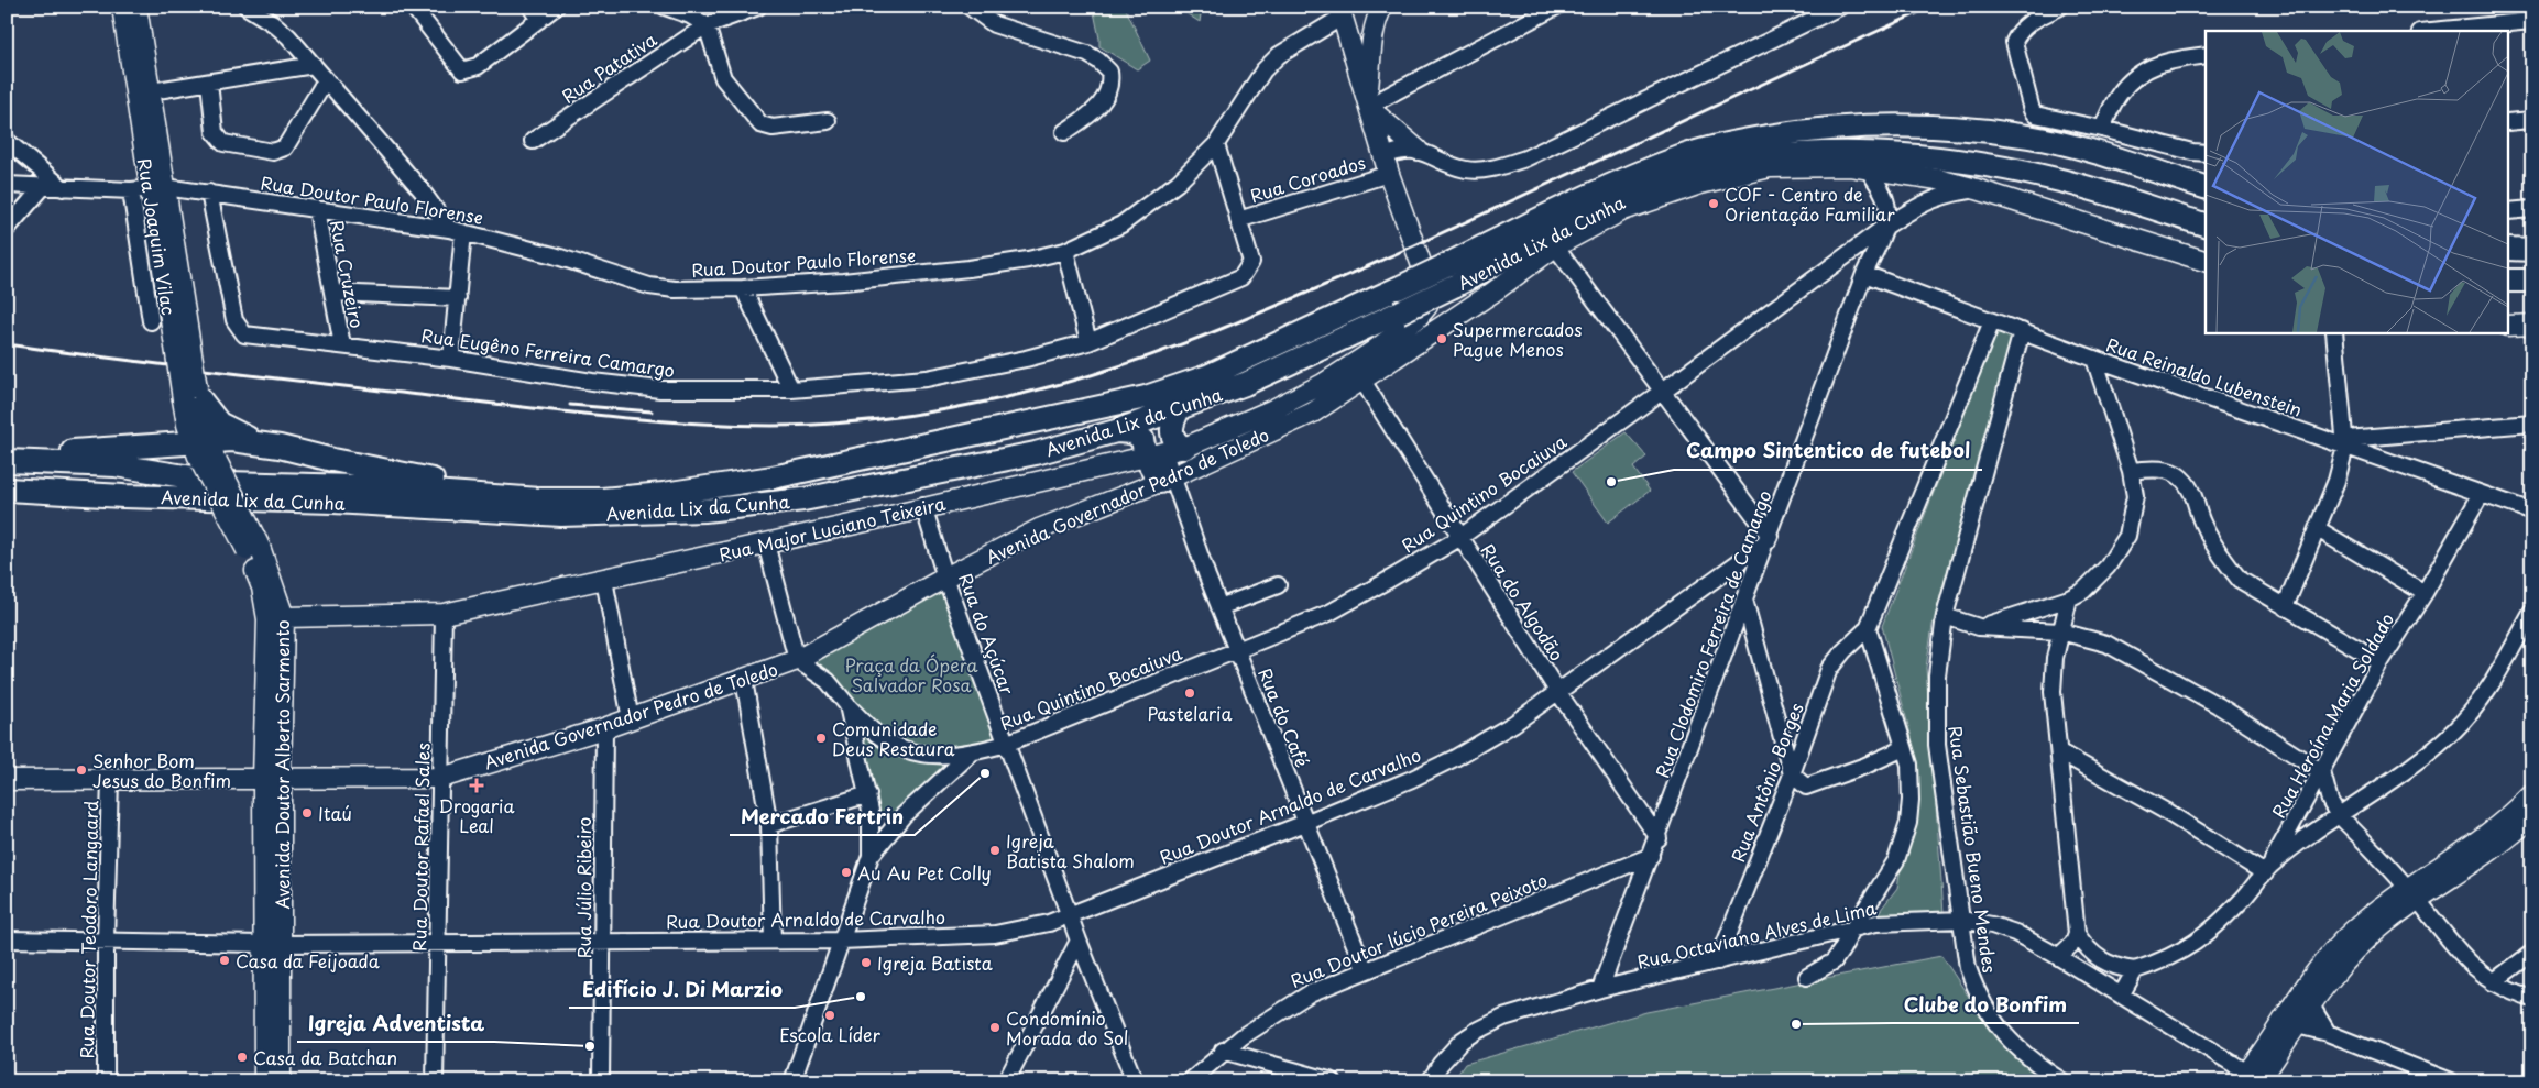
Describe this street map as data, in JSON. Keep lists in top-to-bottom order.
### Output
{
  "streets": {
    "highway": ["Avenida Lix da Cunha"],
    "main road": [
      "Rua Joaquim Vilac",
      "Avenida Governador Pedro de Toledo",
      "Rua Major Luciano Teixeira",
      "Avenida Doutor Alberto Sarmento"
    ],
    "street": [
      "Rua Patativa",
      "Rua Coroados",
      "Rua Doutor Paulo Florense",
      "Rua Cruzeiro",
      "Rua Eugêno Ferreira Camargo",
      "Rua Reinaldo Lubenstein",
      "Rua Quintino Bocaiuva",
      "Rua do Algodão",
      "Rua do Açúcar",
      "Rua Clodomiro Ferreira de Camargo",
      "Rua Heroína Maria Soldado",
      "Rua do Café",
      "Rua Antônio Borges",
      "Rua Doutor Arnaldo de Carvalho",
      "Rua Doutor Rafael Sales",
      "Rua Sebastião Bueno Mendes",
      "Rua Júlio Ribeiro",
      "Rua Doutor Teodoro Langaard",
      "Rua Doutor lúcio Pereira Peixoto",
      "Rua Octaviano Alves de Lima"
    ]
  },
  "crossings": [
    ["Rua Coroados", "Rua Eugêno Ferreira Camargo"],
    ["Rua Coroados", "Rua Major Luciano Teixeira"],
    ["Rua Doutor Paulo Florense", "Rua Joaquim Vilac"],
    ["Rua Doutor Paulo Florense", "Rua Cruzeiro"],
    ["Rua Doutor Paulo Florense", "Rua Eugêno Ferreira Camargo"],
    ["Rua Joaquim Vilac", "Avenida Doutor Alberto Sarmento"],
    ["Rua Cruzeiro", "Rua Eugêno Ferreira Camargo"],
    ["Rua Reinaldo Lubenstein", "Rua Clodomiro Ferreira de Camargo"],
    ["Rua Reinaldo Lubenstein", "Rua Heroína Maria Soldado"],
    ["Rua Reinaldo Lubenstein", "Rua Sebastião Bueno Mendes"],
    ["Rua Quintino Bocaiuva", "Avenida Governador Pedro de Toledo"],
    ["Rua Quintino Bocaiuva", "Rua do Algodão"],
    ["Rua Quintino Bocaiuva", "Rua do Açúcar"],
    ["Rua Quintino Bocaiuva", "Rua Clodomiro Ferreira de Camargo"],
    ["Rua Quintino Bocaiuva", "Rua do Café"],
    ["Avenida Governador Pedro de Toledo", "Rua Major Luciano Teixeira"],
    ["Avenida Governador Pedro de Toledo", "Rua do Algodão"],
    ["Avenida Governador Pedro de Toledo", "Rua do Açúcar"],
    ["Avenida Governador Pedro de Toledo", "Rua Clodomiro Ferreira de Camargo"],
    ["Avenida Governador Pedro de Toledo", "Rua do Café"],
    ["Avenida Governador Pedro de Toledo", "Avenida Doutor Alberto Sarmento"],
    ["Avenida Governador Pedro de Toledo", "Rua Doutor Rafael Sales"],
    ["Avenida Governador Pedro de Toledo", "Rua Júlio Ribeiro"],
    ["Avenida Governador Pedro de Toledo", "Rua Doutor Teodoro Langaard"],
    ["Rua Major Luciano Teixeira", "Rua do Açúcar"],
    ["Rua Major Luciano Teixeira", "Avenida Doutor Alberto Sarmento"],
    ["Rua Major Luciano Teixeira", "Rua Doutor Rafael Sales"],
    ["Rua do Algodão", "Rua Clodomiro Ferreira de Camargo"],
    ["Rua do Algodão", "Rua Doutor Arnaldo de Carvalho"],
    ["Rua do Açúcar", "Rua Doutor Arnaldo de Carvalho"],
    ["Rua Clodomiro Ferreira de Camargo", "Rua Doutor Arnaldo de Carvalho"],
    ["Rua Clodomiro Ferreira de Camargo", "Rua Doutor lúcio Pereira Peixoto"],
    ["Rua Clodomiro Ferreira de Camargo", "Rua Octaviano Alves de Lima"],
    ["Rua do Café", "Rua Doutor Arnaldo de Carvalho"],
    ["Rua do Café", "Rua Doutor lúcio Pereira Peixoto"],
    ["Avenida Doutor Alberto Sarmento", "Rua Doutor Arnaldo de Carvalho"],
    ["Rua Antônio Borges", "Rua Octaviano Alves de Lima"],
    ["Rua Doutor Arnaldo de Carvalho", "Rua Doutor Rafael Sales"],
    ["Rua Doutor Arnaldo de Carvalho", "Rua Júlio Ribeiro"],
    ["Rua Doutor Arnaldo de Carvalho", "Rua Doutor Teodoro Langaard"],
    ["Rua Sebastião Bueno Mendes", "Rua Octaviano Alves de Lima"]
  ],
  "parks": ["Praça da Ópera Salvador Rosa"],
  "places": {
    "other": [
      "COF - Centro de Orientação Familiar",
      "Supermercados Pague Menos",
      "Campo Sintentico de futebol",
      "Pastelaria",
      "Comunidade Deus Restaura",
      "Senhor Bom Jesus do Bonfim",
      "Mercado Fertrin",
      "Itaú",
      "Igreja Batista Shalom",
      "Au Au Pet Colly",
      "Casa da Feijoada",
      "Igreja Batista",
      "Edifício J. Di Marzio",
      "Escola Líder",
      "Clube do Bonfim",
      "Condomínio Morada do Sol",
      "Igreja Adventista",
      "Casa da Batchan"
    ],
    "health": ["Drogaria Leal"]
  }
}
